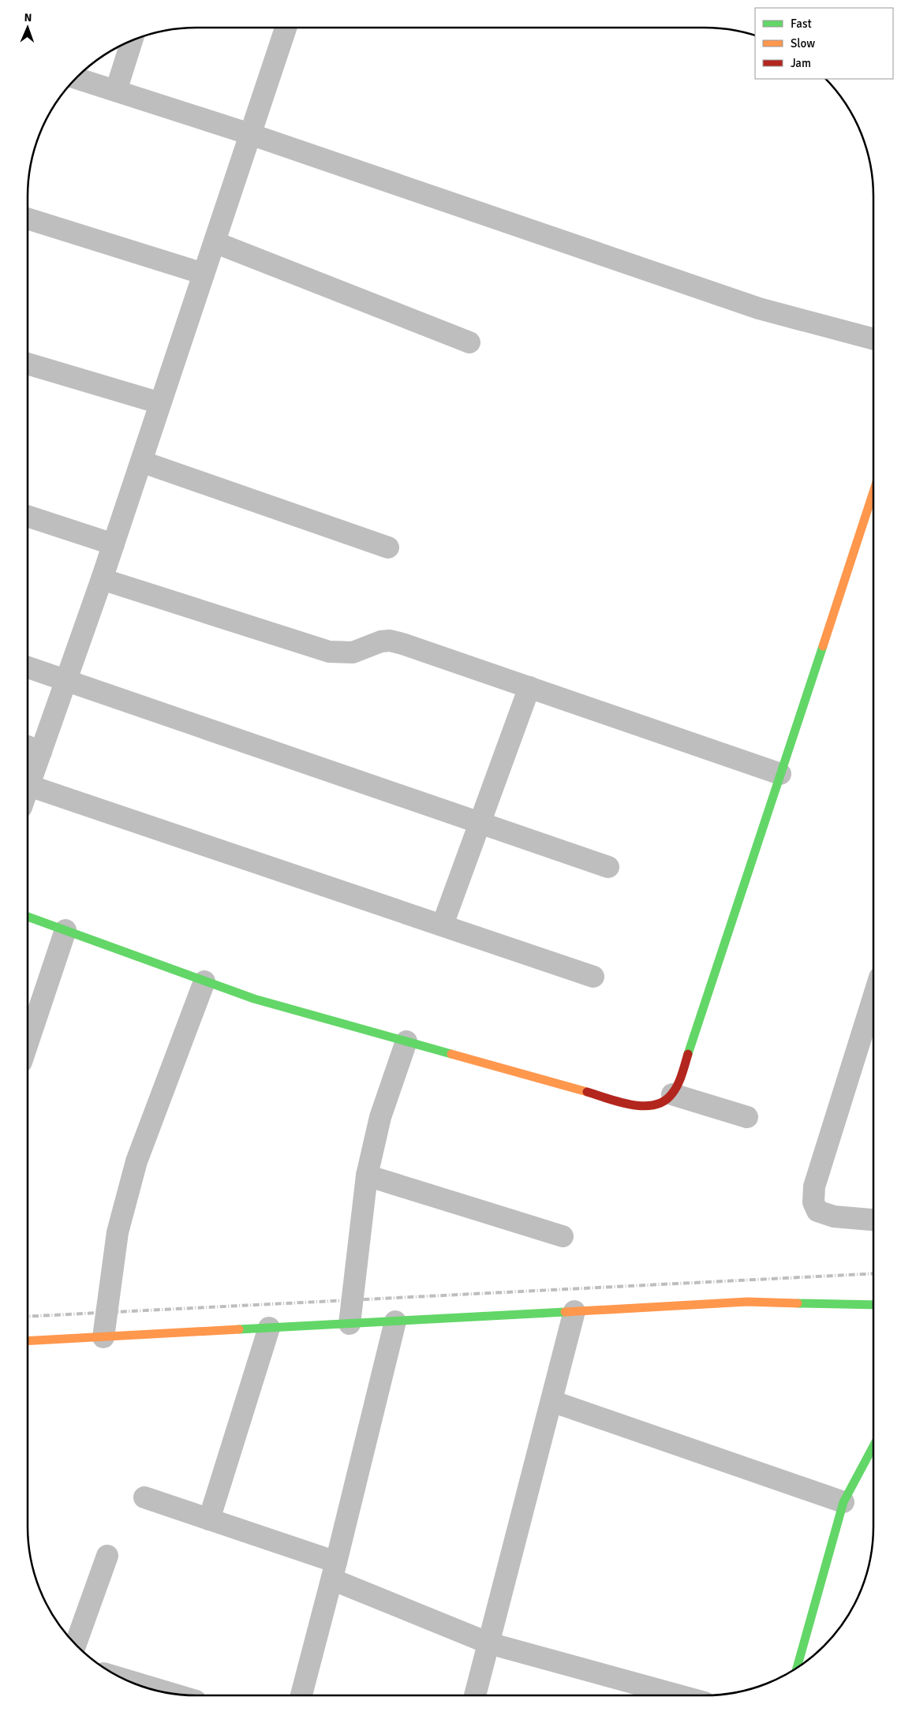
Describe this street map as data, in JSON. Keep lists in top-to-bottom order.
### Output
{
  "legend": ["Fast", "Slow", "Jam"],
  "north": "top"
}
